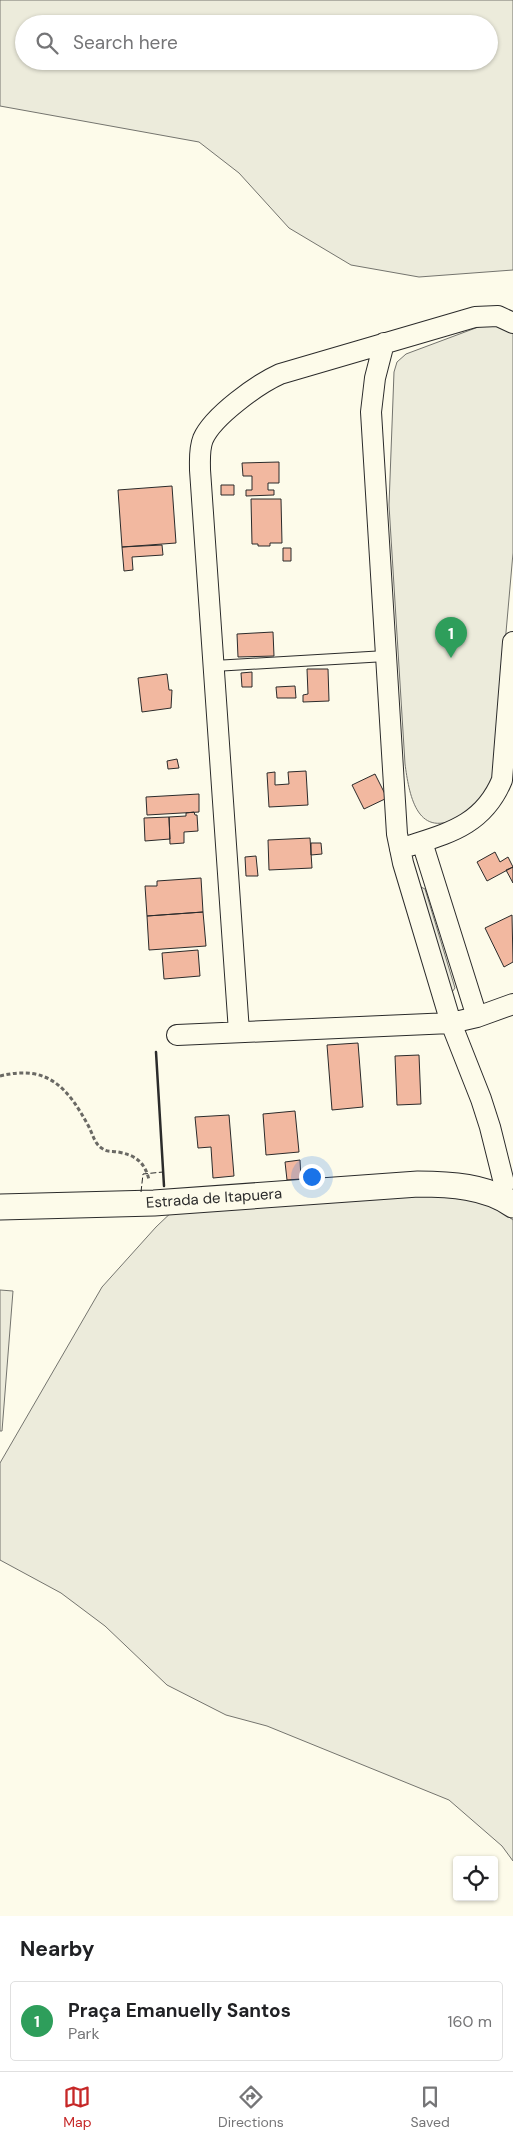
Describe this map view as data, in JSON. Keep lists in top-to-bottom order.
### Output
{
  "streets": {
    "street": ["Estrada de Itapuera"]
  },
  "page": {
    "search": "Search here",
    "pins": "1",
    "heading": "Nearby",
    "list": [
      {
        "mark": "1",
        "name": "Praça Emanuelly Santos",
        "note": "Park",
        "value": "160 m"
      }
    ],
    "nav": ["Map", "Directions", "Saved"]
  }
}
